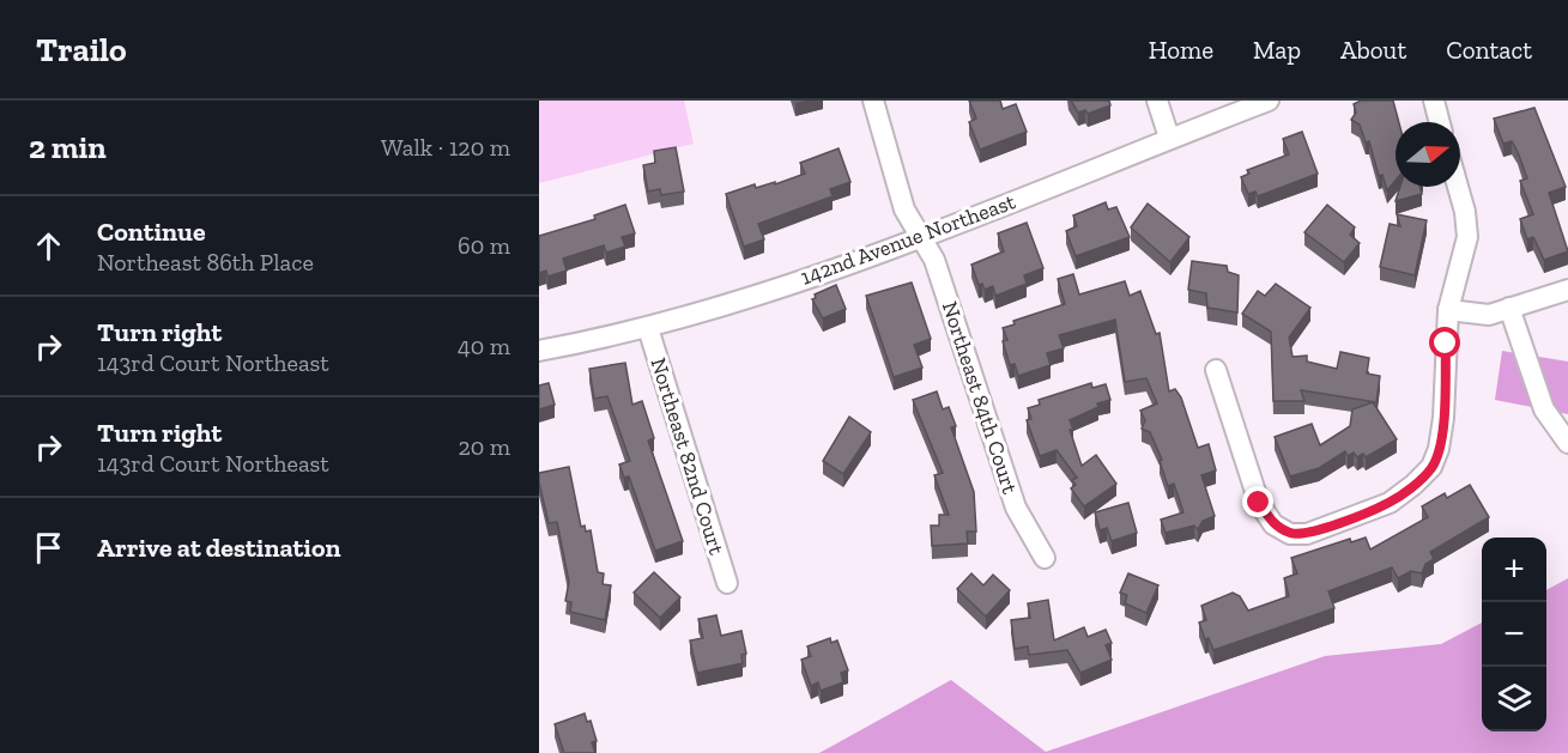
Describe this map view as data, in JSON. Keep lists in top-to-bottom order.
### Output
{
  "streets": {
    "street": ["142nd Avenue Northeast", "Northeast 84th Court", "Northeast 82nd Court"]
  },
  "crossings": [
    ["142nd Avenue Northeast", "Northeast 84th Court"],
    ["142nd Avenue Northeast", "Northeast 82nd Court"]
  ],
  "north": "right",
  "page": {
    "header": "Trailo",
    "nav": [
      "Home",
      "Map",
      "About",
      "Contact"
    ],
    "heading": ["2 min", "Walk · 120 m"],
    "list": [
      ["Continue", "Northeast 86th Place", "60 m"],
      ["Turn right", "143rd Court Northeast", "40 m"],
      ["Turn right", "143rd Court Northeast", "20 m"],
      "Arrive at destination"
    ],
    "map_buttons": ["+", "−"]
  }
}
